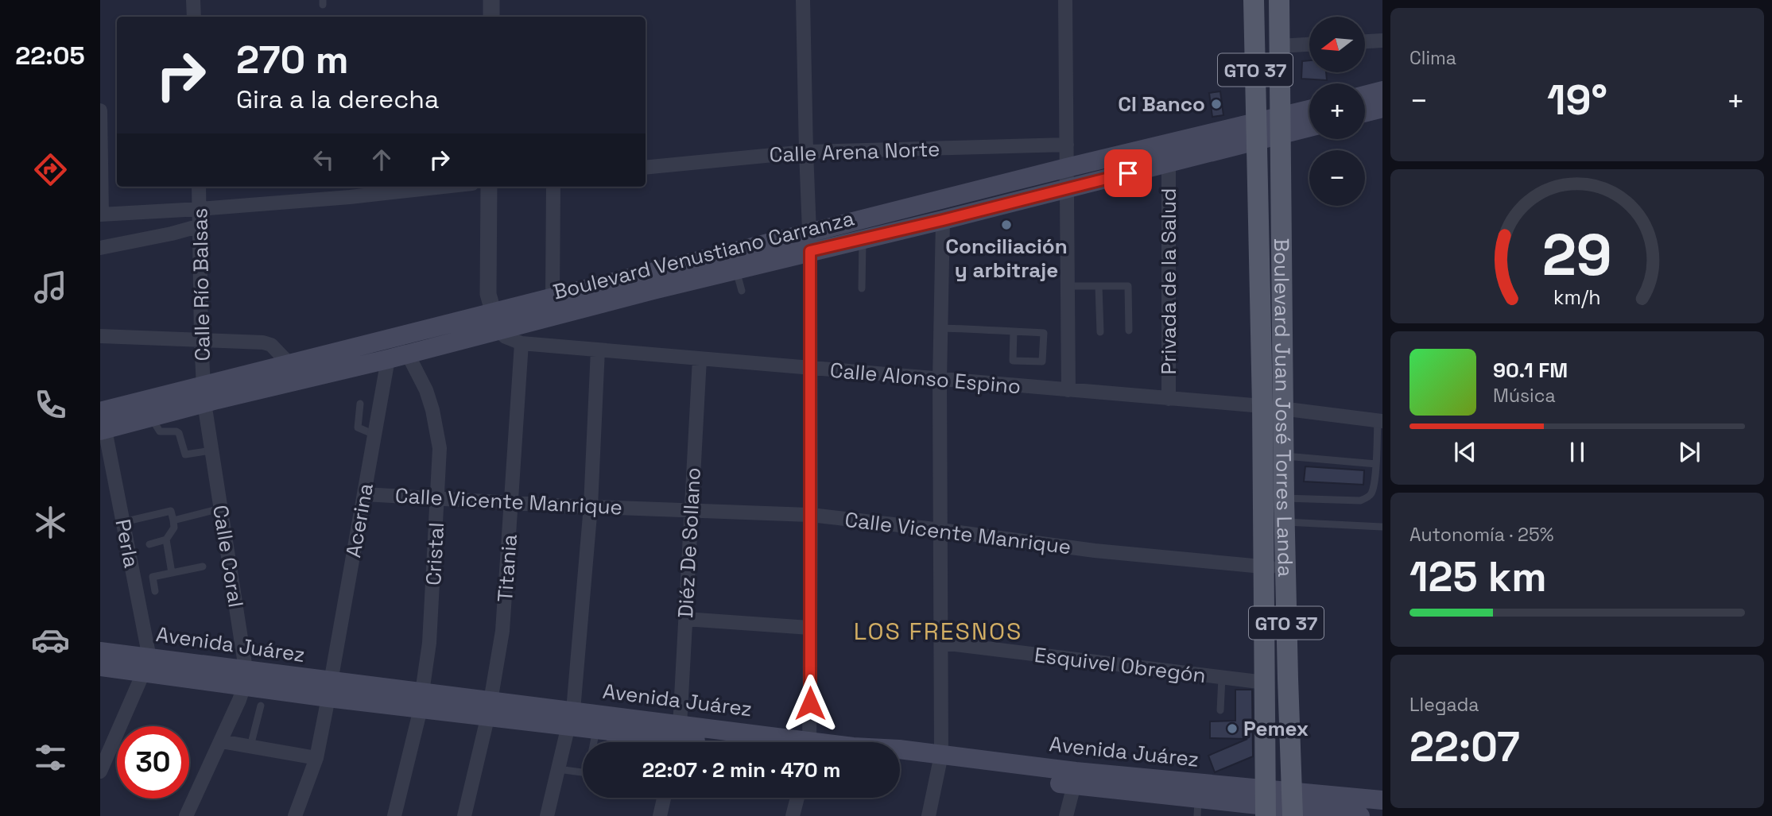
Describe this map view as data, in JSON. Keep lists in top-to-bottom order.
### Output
{
  "streets": {
    "main road": [
      "GTO 37",
      "Boulevard Venustiano Carranza",
      "Boulevard Juan José Torres Landa",
      "Avenida Juárez"
    ],
    "street": [
      "Calle Arena Norte",
      "Privada de la Salud",
      "Calle Río Balsas",
      "Calle Alonso Espino",
      "Calle Vicente Manrique",
      "Acerina",
      "Diéz De Sollano",
      "Perla",
      "Cristal",
      "Calle Coral",
      "Titania",
      "Esquivel Obregón"
    ]
  },
  "crossings": [
    ["Boulevard Venustiano Carranza", "Privada de la Salud"],
    ["Boulevard Venustiano Carranza", "Calle Río Balsas"],
    ["Boulevard Venustiano Carranza", "Boulevard Juan José Torres Landa"],
    ["Boulevard Venustiano Carranza", "Acerina"],
    ["Boulevard Venustiano Carranza", "Perla"],
    ["Boulevard Venustiano Carranza", "Cristal"],
    ["Boulevard Venustiano Carranza", "Calle Coral"],
    ["Privada de la Salud", "Calle Alonso Espino"],
    ["Calle Río Balsas", "Calle Coral"],
    ["Calle Alonso Espino", "Boulevard Juan José Torres Landa"],
    ["Calle Alonso Espino", "Diéz De Sollano"],
    ["Calle Alonso Espino", "Titania"],
    ["Boulevard Juan José Torres Landa", "Calle Vicente Manrique"],
    ["Boulevard Juan José Torres Landa", "Avenida Juárez"],
    ["Boulevard Juan José Torres Landa", "Esquivel Obregón"],
    ["Calle Vicente Manrique", "Acerina"],
    ["Calle Vicente Manrique", "Diéz De Sollano"],
    ["Calle Vicente Manrique", "Cristal"],
    ["Calle Vicente Manrique", "Titania"],
    ["Acerina", "Avenida Juárez"],
    ["Diéz De Sollano", "Avenida Juárez"],
    ["Perla", "Avenida Juárez"],
    ["Cristal", "Avenida Juárez"],
    ["Calle Coral", "Avenida Juárez"],
    ["Titania", "Avenida Juárez"]
  ],
  "districts": ["LOS FRESNOS"],
  "places": ["CI Banco", "Conciliación y arbitraje", "Pemex"],
  "north": "left",
  "page": {
    "tabs": "22:05",
    "tile": [
      "Clima",
      ["Autonomía · 25%", "125 km"],
      ["Llegada", "22:07"]
    ],
    "map_buttons": ["+", "−"],
    "turn": ["270 m", "Gira a la derecha"],
    "heat": ["−", "19°", "+"],
    "song": ["90.1 FM", "Música"],
    "limit": "30",
    "trip": "22:07 · 2 min · 470 m",
    "gauge": ["29", "km/h"]
  }
}
